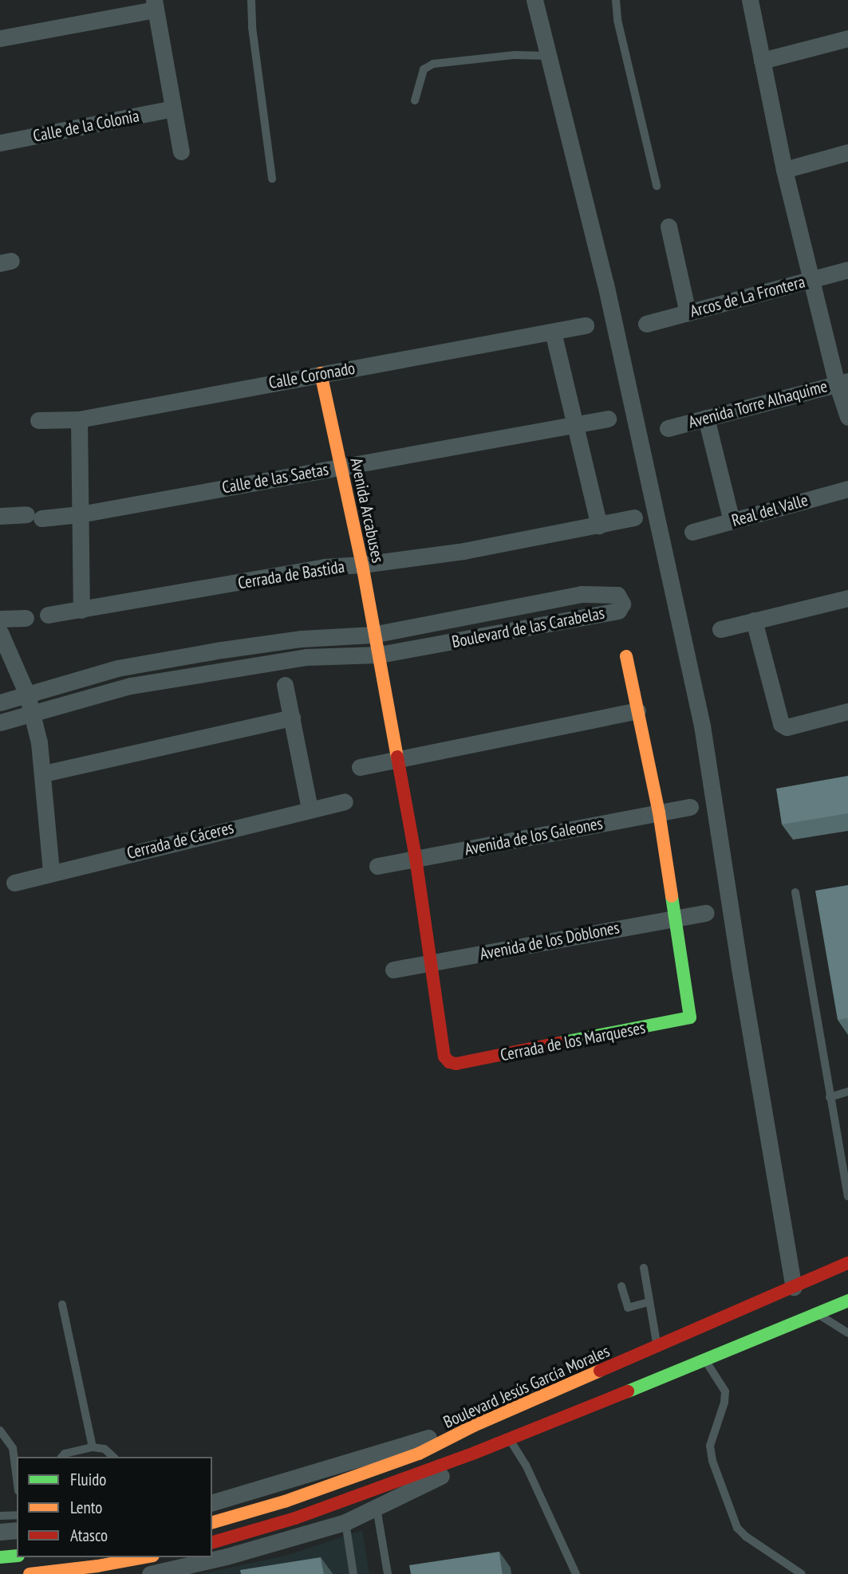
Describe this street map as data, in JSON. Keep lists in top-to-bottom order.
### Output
{
  "streets": {
    "main road": ["Avenida Arcabuses", "Cerrada de los Marqueses", "Boulevard Jesús García Morales"],
    "street": [
      "Calle de la Colonia",
      "Arcos de La Frontera",
      "Calle Coronado",
      "Avenida Torre Alhaquime",
      "Calle de las Saetas",
      "Real del Valle",
      "Cerrada de Bastida",
      "Boulevard de las Carabelas",
      "Avenida de los Galeones",
      "Cerrada de Cáceres",
      "Avenida de los Doblones"
    ]
  },
  "crossings": [
    ["Calle Coronado", "Avenida Arcabuses"],
    ["Calle de las Saetas", "Avenida Arcabuses"],
    ["Avenida Arcabuses", "Cerrada de Bastida"],
    ["Avenida Arcabuses", "Boulevard de las Carabelas"],
    ["Avenida Arcabuses", "Cerrada de los Marqueses"],
    ["Boulevard de las Carabelas", "Cerrada de los Marqueses"],
    ["Avenida de los Galeones", "Cerrada de los Marqueses"],
    ["Avenida de los Doblones", "Cerrada de los Marqueses"]
  ],
  "legend": ["Fluido", "Lento", "Atasco"]
}
